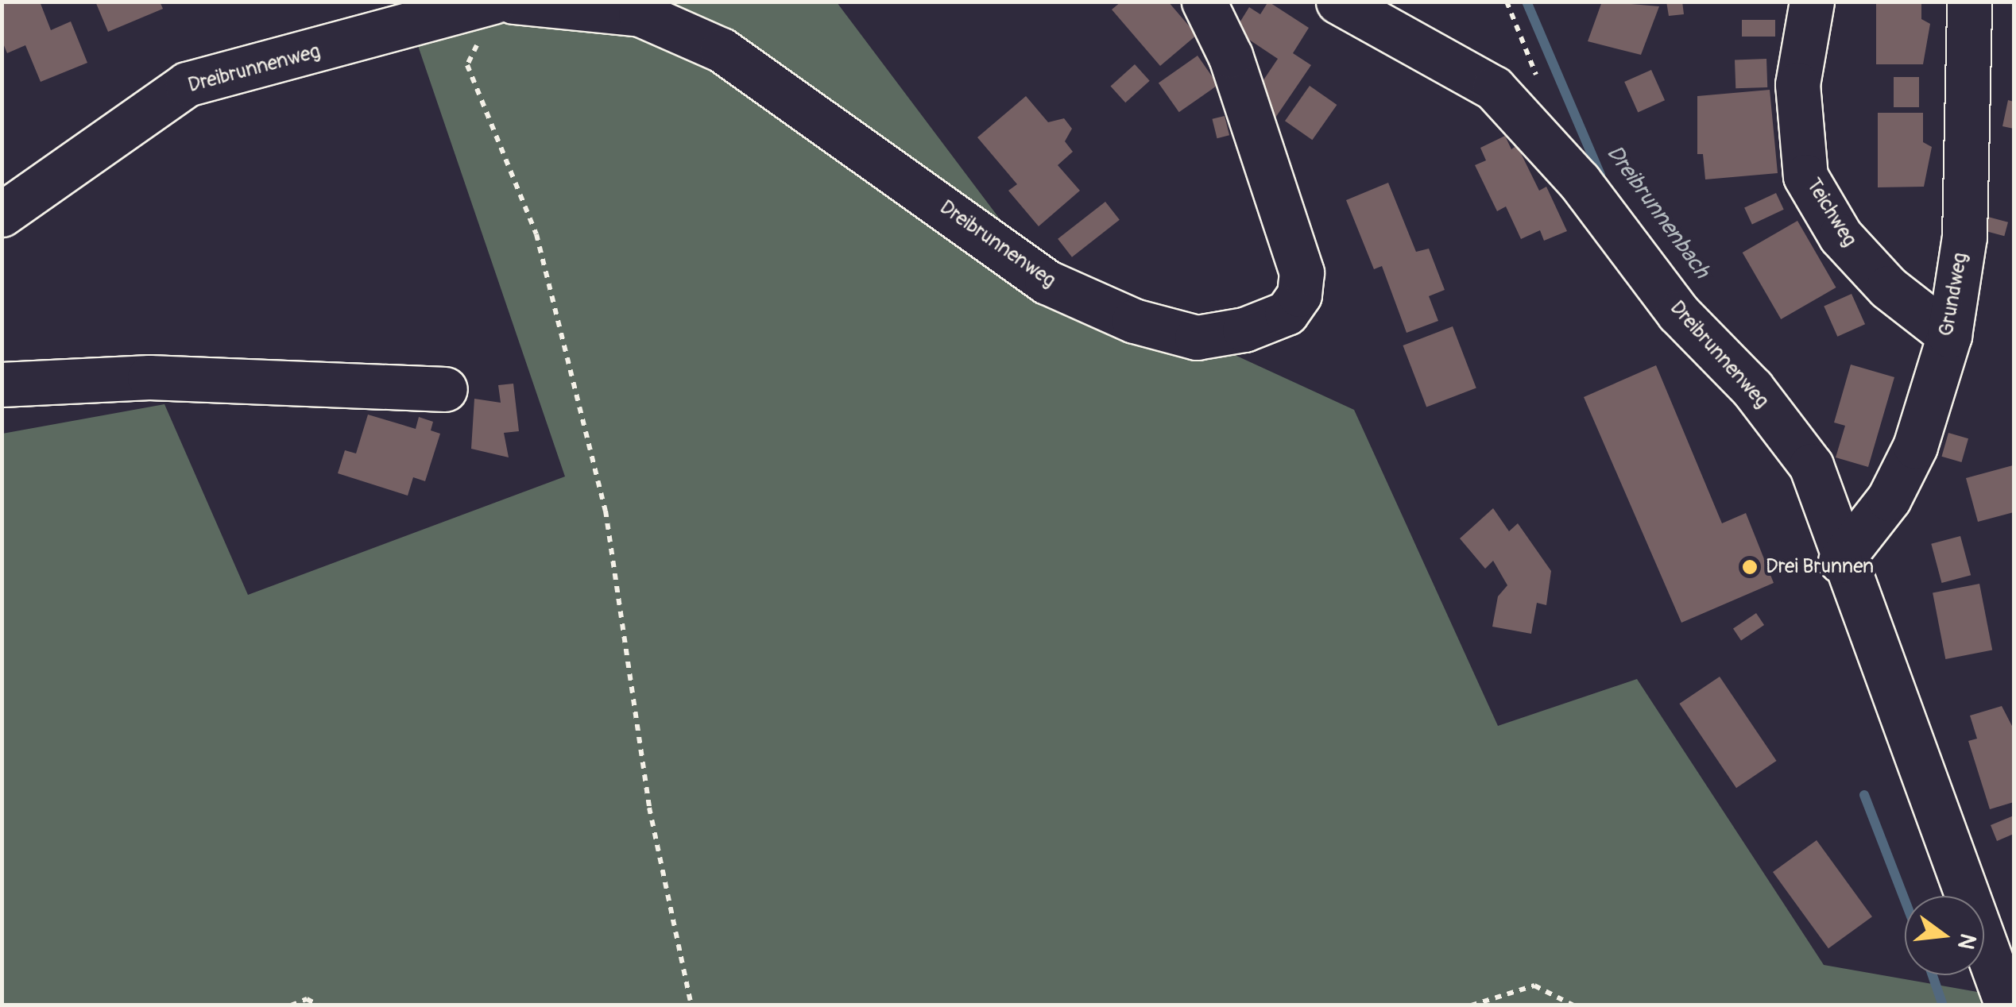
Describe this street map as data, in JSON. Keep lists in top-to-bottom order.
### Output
{
  "streets": {
    "street": ["Dreibrunnenweg", "Teichweg", "Grundweg"]
  },
  "crossings": [
    ["Dreibrunnenweg", "Grundweg"],
    ["Teichweg", "Grundweg"]
  ],
  "water": ["Dreibrunnenbach"],
  "places": ["Drei Brunnen"],
  "north": "right"
}
